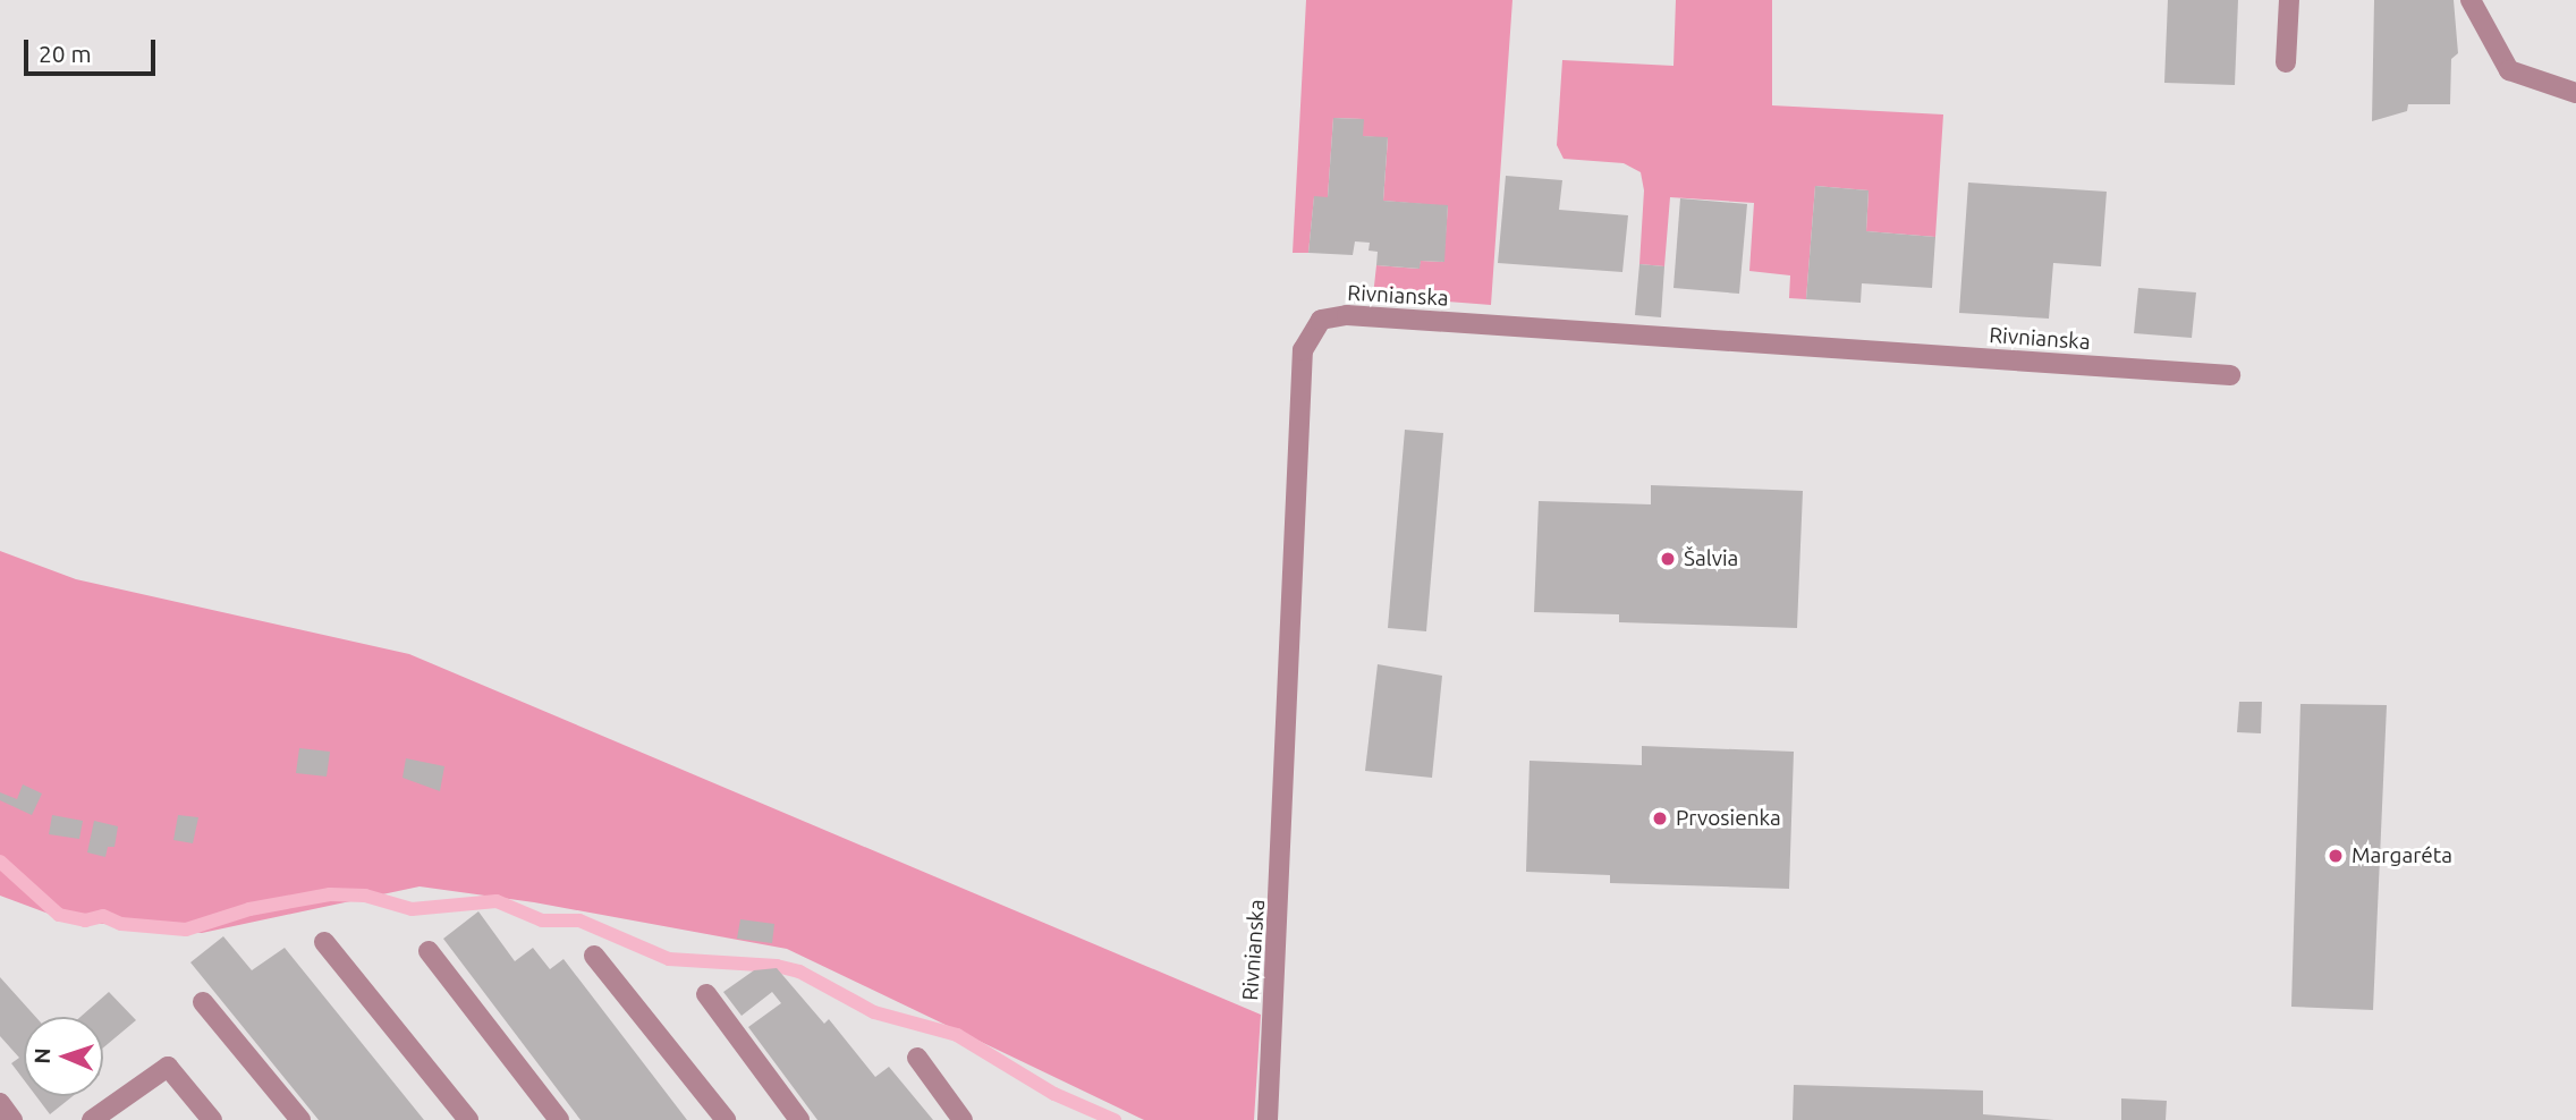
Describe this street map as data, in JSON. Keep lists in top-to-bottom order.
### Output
{
  "streets": {
    "street": ["Rivnianska"]
  },
  "places": ["Šalvia", "Prvosienka", "Margaréta"],
  "scale_bar": "20 m",
  "north": "left"
}
